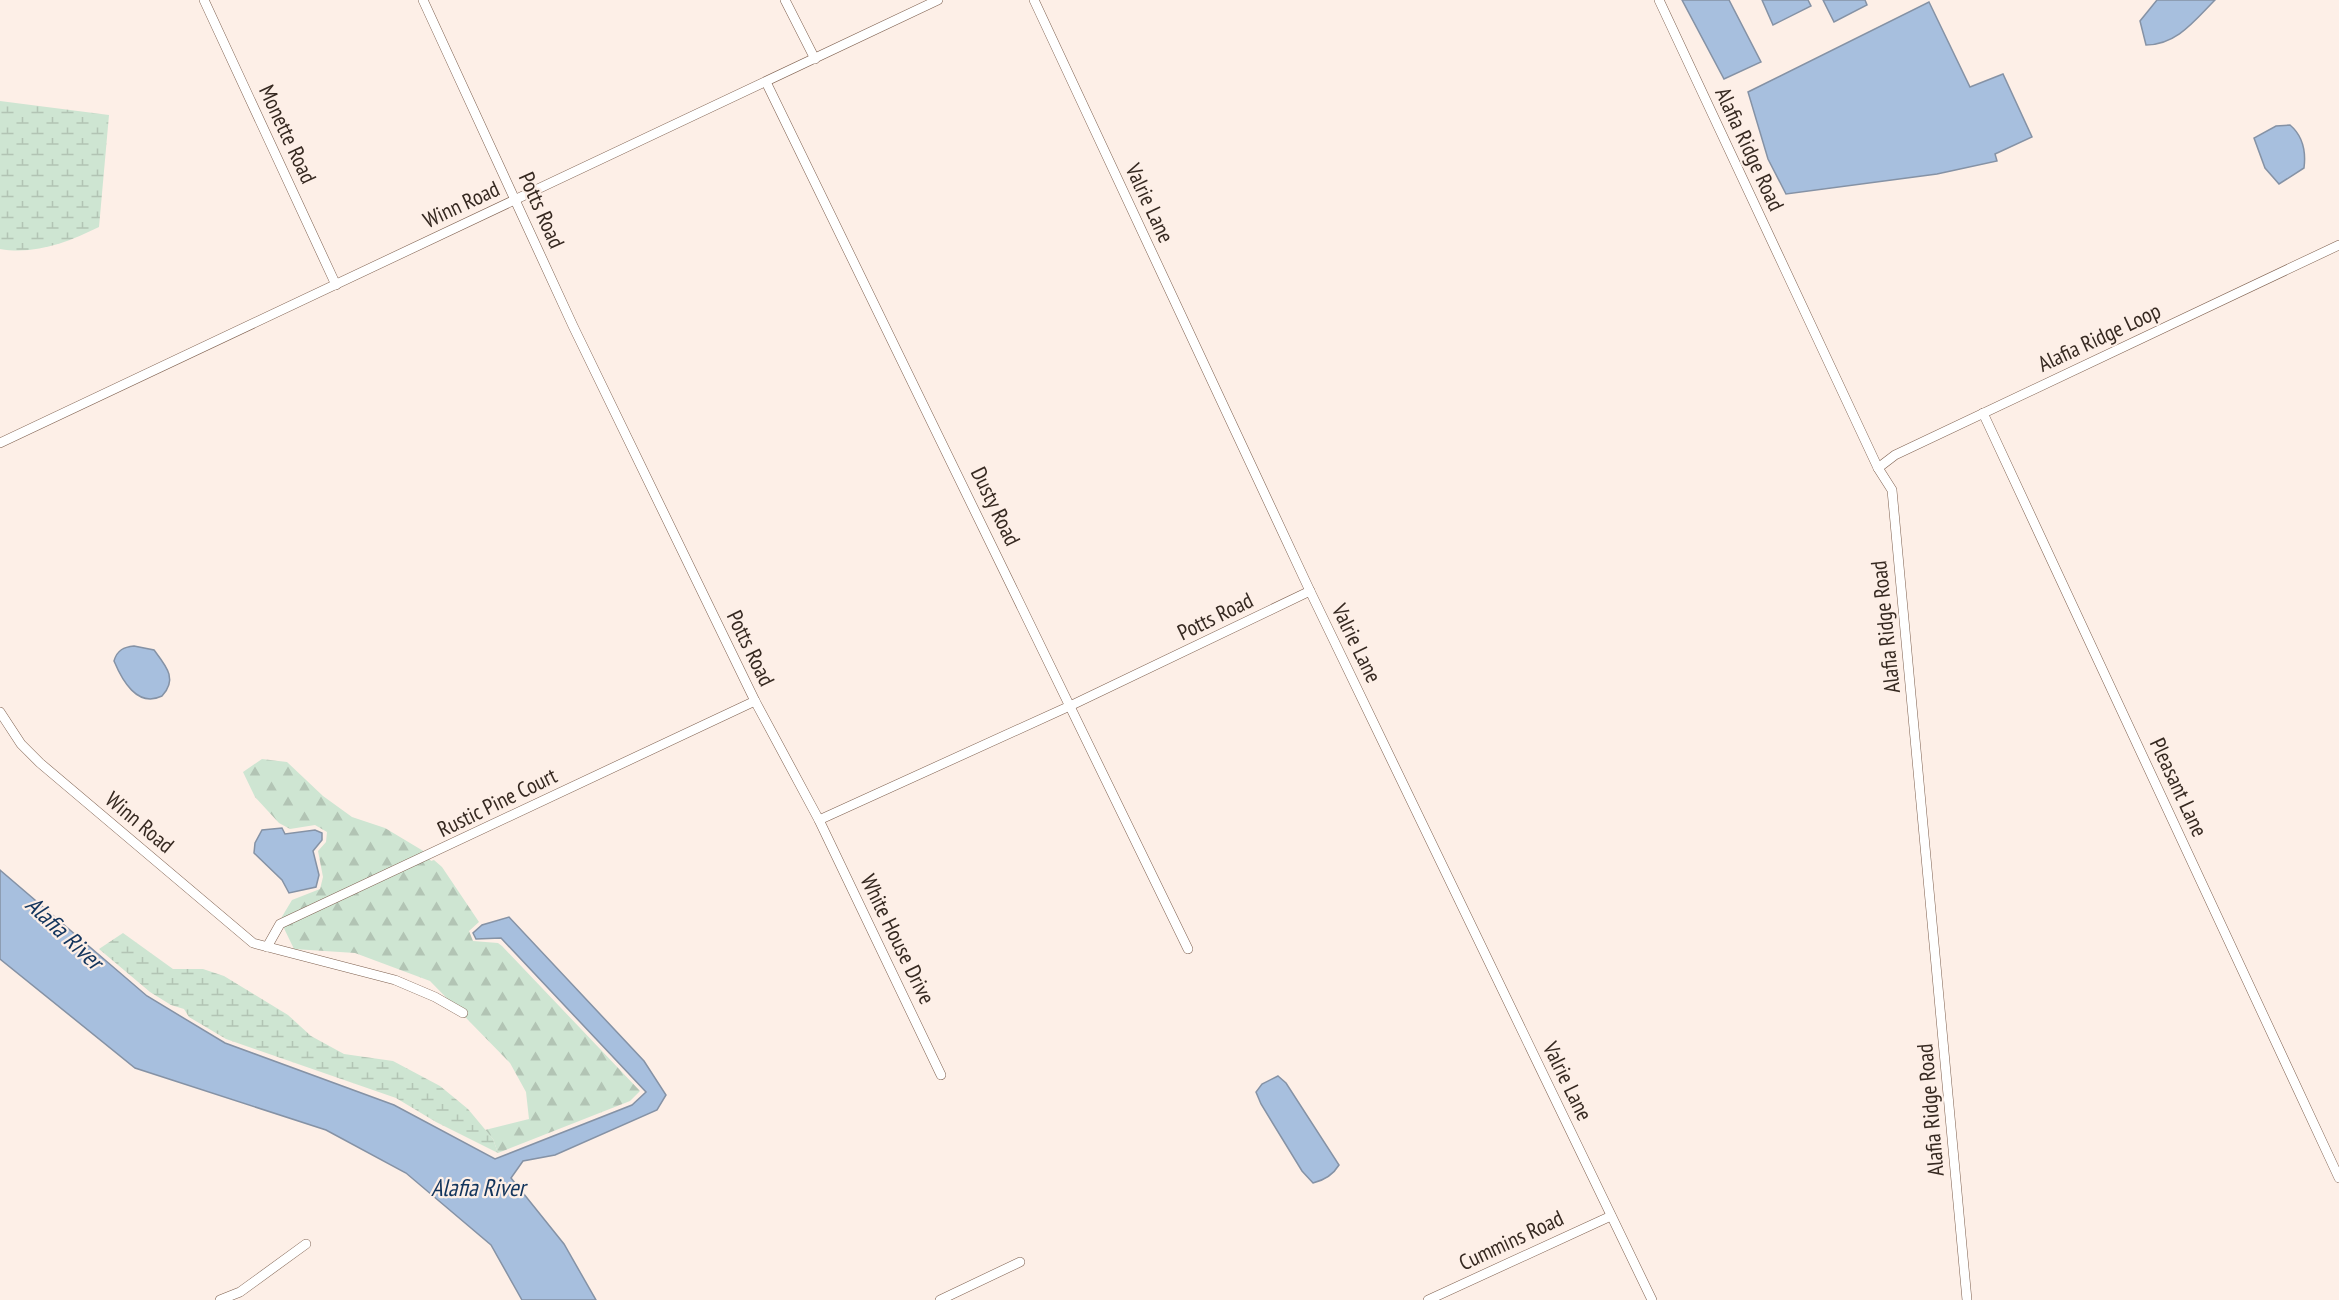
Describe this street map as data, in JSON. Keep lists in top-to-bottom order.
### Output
{
  "streets": {
    "street": [
      "Monette Road",
      "Alafia Ridge Road",
      "Valrie Lane",
      "Winn Road",
      "Potts Road",
      "Alafia Ridge Loop",
      "Dusty Road",
      "Pleasant Lane",
      "Rustic Pine Court",
      "White House Drive",
      "Cummins Road"
    ]
  },
  "crossings": [
    ["Monette Road", "Winn Road"],
    ["Alafia Ridge Road", "Alafia Ridge Loop"],
    ["Valrie Lane", "Potts Road"],
    ["Valrie Lane", "Cummins Road"],
    ["Winn Road", "Potts Road"],
    ["Winn Road", "Dusty Road"],
    ["Winn Road", "Rustic Pine Court"],
    ["Potts Road", "Dusty Road"],
    ["Potts Road", "Rustic Pine Court"],
    ["Potts Road", "White House Drive"],
    ["Alafia Ridge Loop", "Pleasant Lane"]
  ],
  "water": ["Alafia River"]
}
